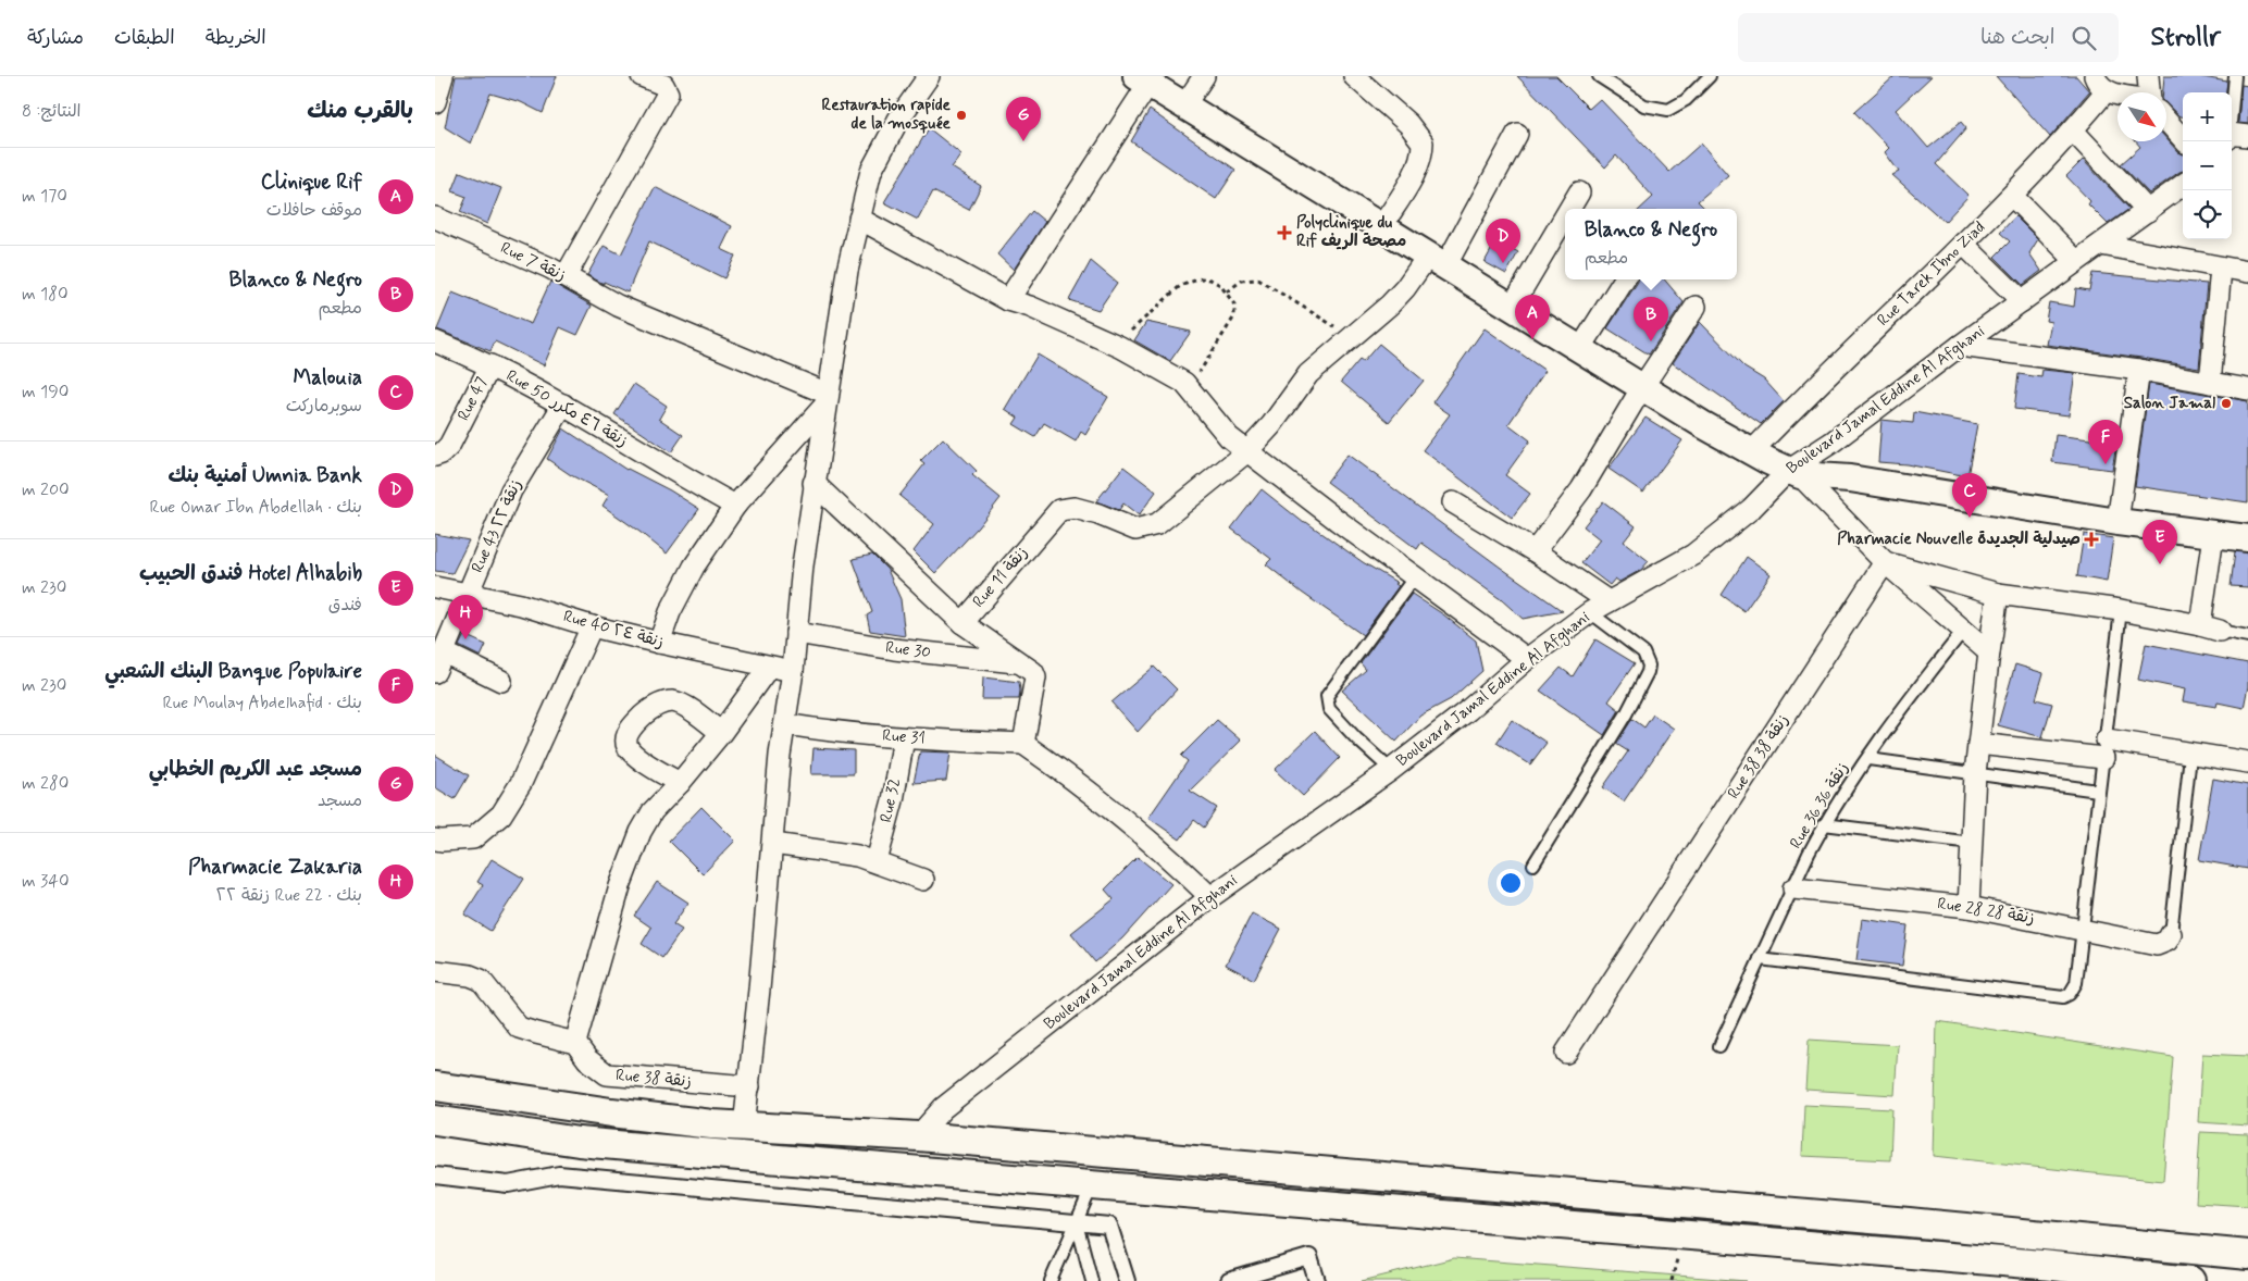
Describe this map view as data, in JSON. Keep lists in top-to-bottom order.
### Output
{
  "streets": {
    "street": [
      "Rue 7 زنقة",
      "Rue Tarek Ibno Ziad",
      "Rue 47",
      "Boulevard Jamal Eddine Al Afghani",
      "Rue 50 زنقة ٤٦ مكرر",
      "Rue 43 زنقة ٢٢",
      "Rue 11 زنقة",
      "Rue 40 زنقة ٢٤",
      "Rue 30",
      "Rue 31",
      "Rue 38 زنقة 38",
      "Rue 32",
      "Rue 28 زنقة 28",
      "Rue 38 زنقة"
    ],
    "lane": ["Rue 36 زنقة 36"]
  },
  "crossings": [
    ["Rue 47", "Rue 50 زنقة ٤٦ مكرر"],
    ["Rue 50 زنقة ٤٦ مكرر", "Rue 43 زنقة ٢٢"],
    ["Rue 43 زنقة ٢٢", "Rue 40 زنقة ٢٤"],
    ["Rue 31", "Rue 32"],
    ["Rue 36 زنقة 36", "Rue 28 زنقة 28"]
  ],
  "places": {
    "other": ["Restauration rapide de la mosquée", "Salon Jamal"],
    "health": ["Polyclinique du Rif مصحة الريف", "Pharmacie Nouvelle صيدلية الجديدة"]
  },
  "north": "bottom right",
  "page": {
    "header": "Strollr",
    "search": "ابحث هنا",
    "nav": ["الخريطة", "الطبقات", "مشاركة"],
    "heading": ["بالقرب منك", "النتائج: 8"],
    "map_buttons": ["+", "−"],
    "pins": [
      "G",
      "D",
      "A",
      "B",
      "F",
      "C",
      "E",
      "H"
    ],
    "list": [
      {
        "mark": "A",
        "name": "Clinique Rif",
        "note": "موقف حافلات",
        "value": "170 m"
      },
      {
        "mark": "B",
        "name": "Blanco & Negro",
        "note": "مطعم",
        "value": "180 m"
      },
      {
        "mark": "C",
        "name": "Malouia",
        "note": "سوبرماركت",
        "value": "190 m"
      },
      {
        "mark": "D",
        "name": "Umnia Bank أمنية بنك",
        "note": "بنك · Rue Omar Ibn Abdellah",
        "value": "200 m"
      },
      {
        "mark": "E",
        "name": "Hotel Alhabib فندق الحبيب",
        "note": "فندق",
        "value": "230 m"
      },
      {
        "mark": "F",
        "name": "Banque Populaire البنك الشعبي",
        "note": "بنك · Rue Moulay Abdelhafid",
        "value": "230 m"
      },
      {
        "mark": "G",
        "name": "مسجد عبد الكريم الخطابي",
        "note": "مسجد",
        "value": "280 m"
      },
      {
        "mark": "H",
        "name": "Pharmacie Zakaria",
        "note": "بنك · Rue 22 زنقة ٢٢",
        "value": "340 m"
      }
    ],
    "popup": ["Blanco & Negro", "مطعم"]
  }
}
